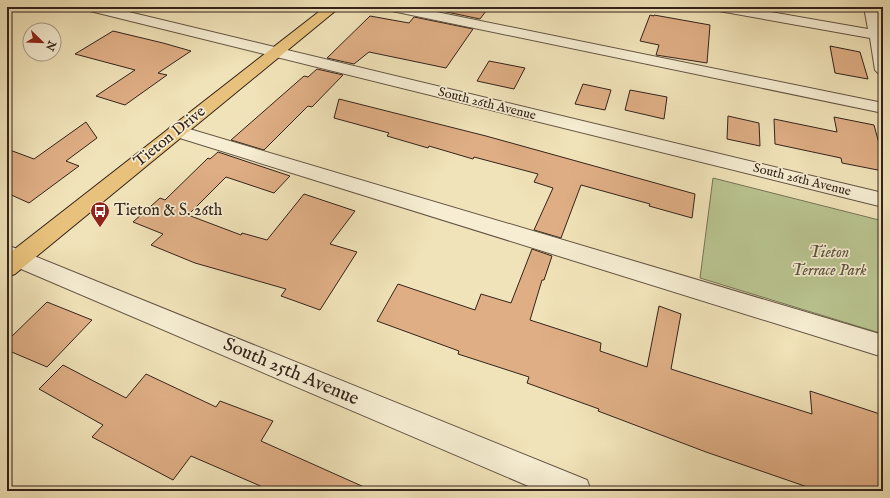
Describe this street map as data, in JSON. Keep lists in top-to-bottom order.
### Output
{
  "streets": {
    "main road": ["Tieton Drive"],
    "street": ["South 26th Avenue", "South 25th Avenue"]
  },
  "crossings": [
    ["South 26th Avenue", "Tieton Drive"],
    ["Tieton Drive", "South 25th Avenue"]
  ],
  "parks": ["Tieton Terrace Park"],
  "places": {
    "bus stop": ["Tieton & S. 26th"]
  },
  "north": "bottom right"
}
